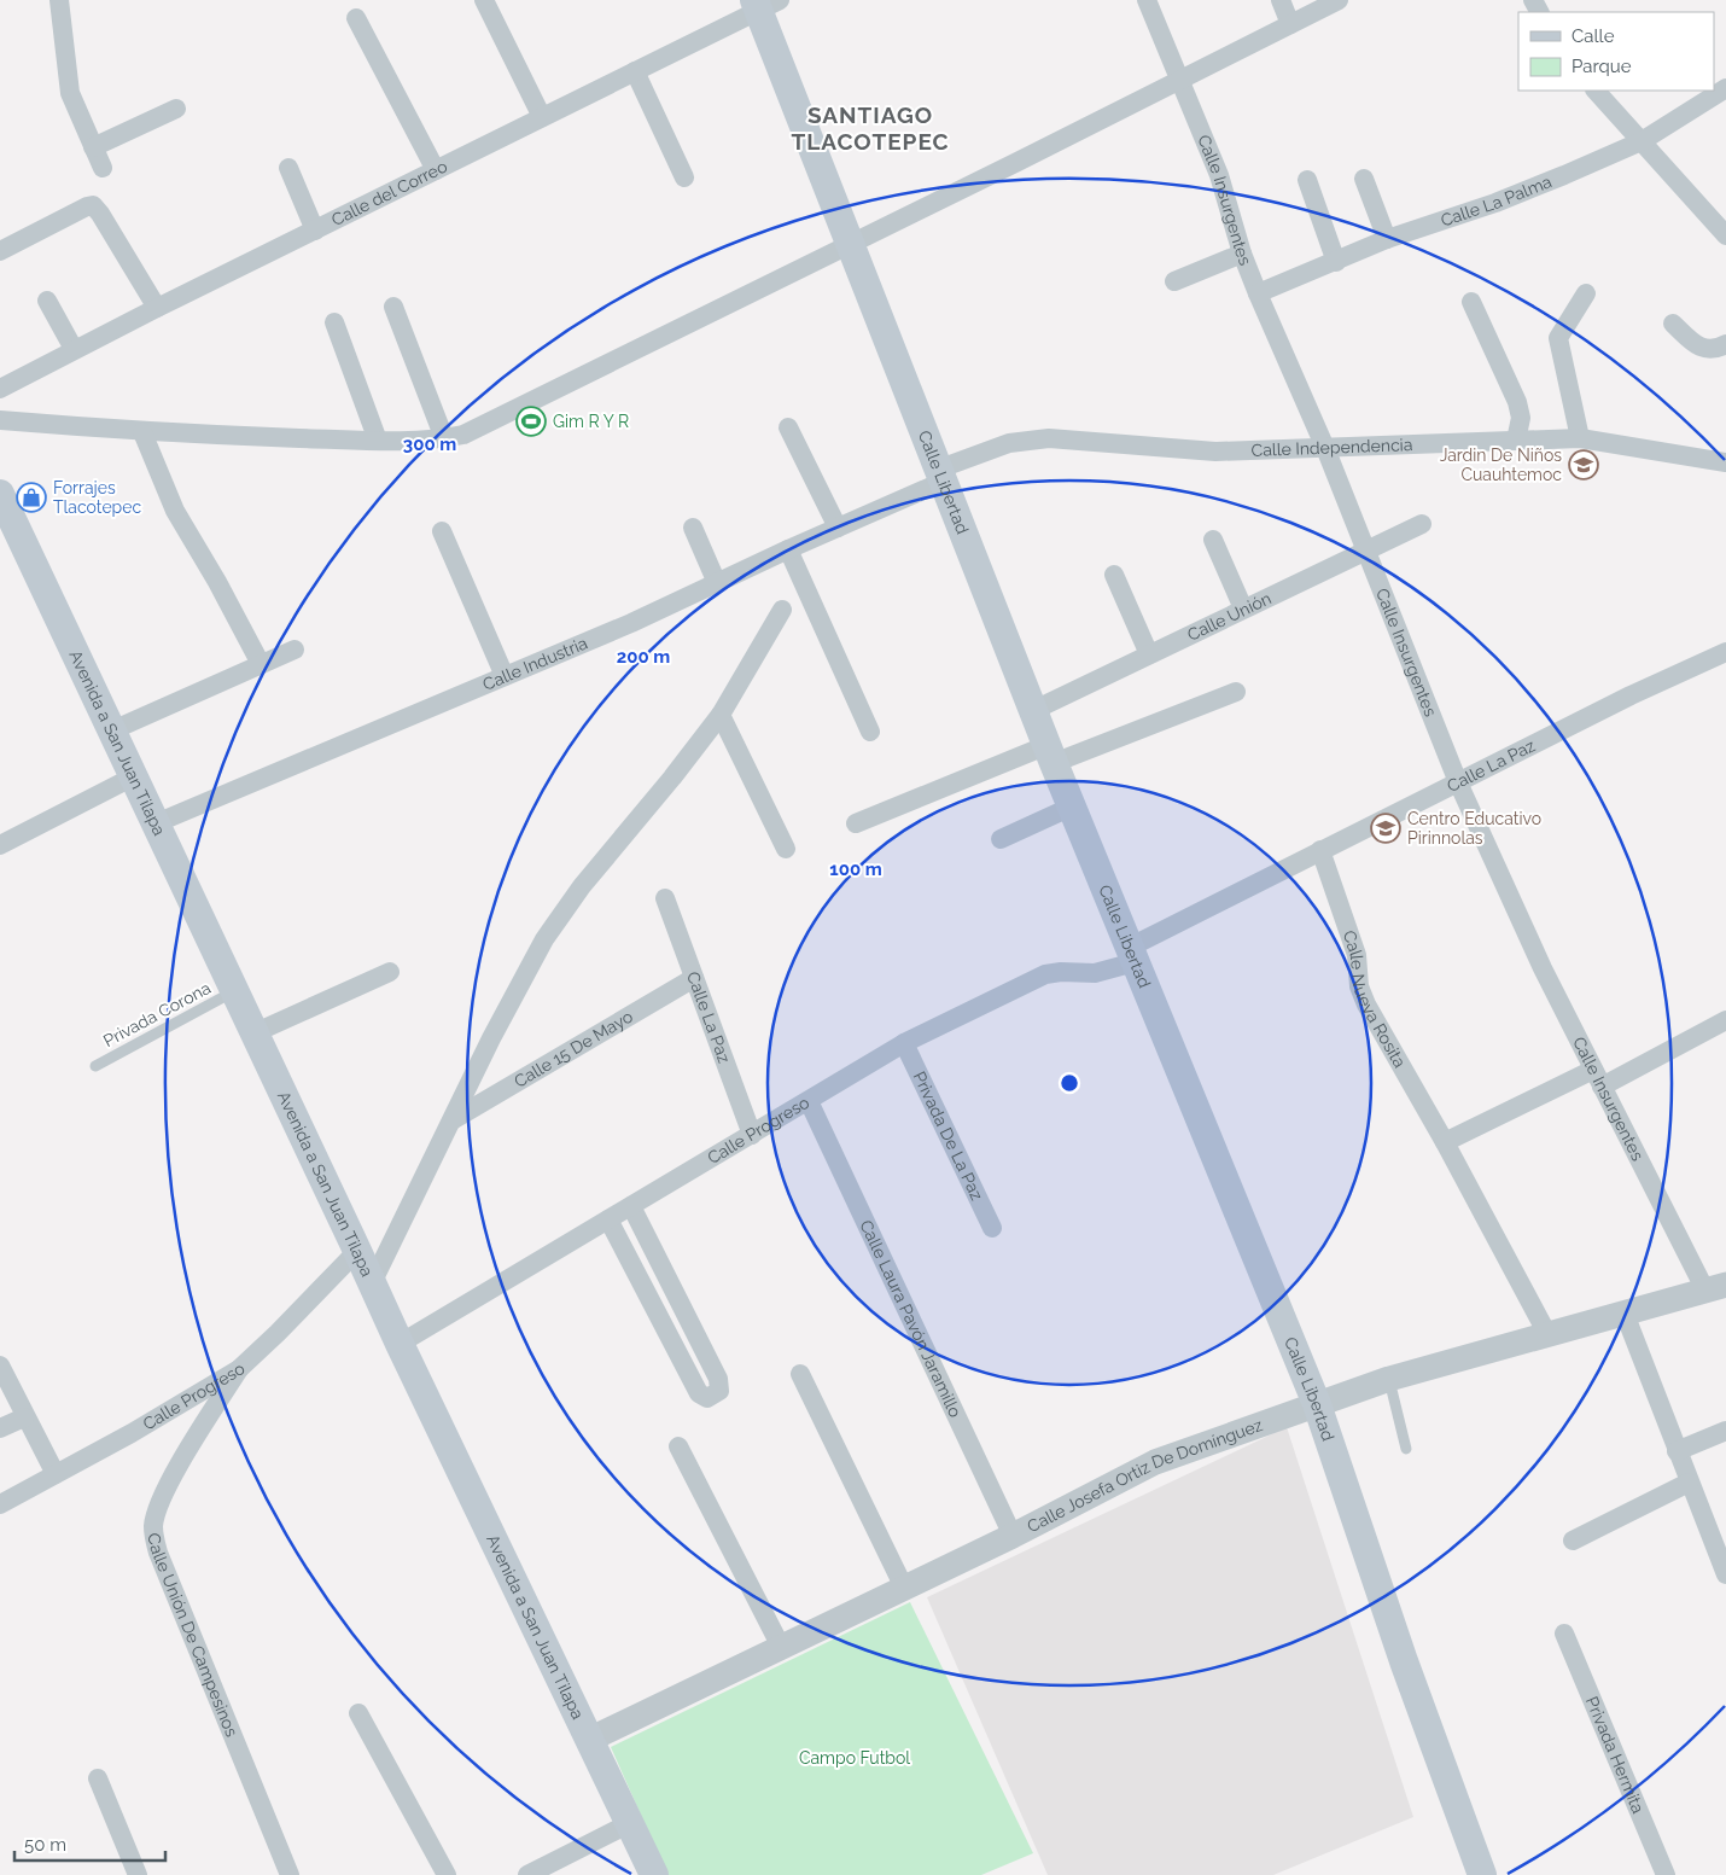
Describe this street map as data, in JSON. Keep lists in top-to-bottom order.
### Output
{
  "streets": {
    "main road": ["Calle Libertad", "Avenida a San Juan Tilapa"],
    "street": [
      "Calle del Correo",
      "Calle Insurgentes",
      "Calle La Palma",
      "Calle Independencia",
      "Calle Unión",
      "Calle Industria",
      "Calle La Paz",
      "Calle Nueva Rosita",
      "Calle 15 De Mayo",
      "Calle Progreso",
      "Privada De La Paz",
      "Calle Laura Pavón Jaramillo",
      "Calle Josefa Ortiz De Domínguez",
      "Calle Unión De Campesinos",
      "Privada Hermita"
    ],
    "lane": ["Privada Corona"]
  },
  "crossings": [
    ["Calle del Correo", "Calle Libertad"],
    ["Calle Insurgentes", "Calle La Palma"],
    ["Calle Insurgentes", "Calle Independencia"],
    ["Calle Insurgentes", "Calle Unión"],
    ["Calle Insurgentes", "Calle La Paz"],
    ["Calle Insurgentes", "Calle Josefa Ortiz De Domínguez"],
    ["Calle Independencia", "Calle Libertad"],
    ["Calle Independencia", "Calle Industria"],
    ["Calle Libertad", "Calle Unión"],
    ["Calle Libertad", "Calle Industria"],
    ["Calle Libertad", "Calle La Paz"],
    ["Calle Libertad", "Calle Progreso"],
    ["Calle Libertad", "Calle Josefa Ortiz De Domínguez"],
    ["Calle Industria", "Avenida a San Juan Tilapa"],
    ["Avenida a San Juan Tilapa", "Privada Corona"],
    ["Avenida a San Juan Tilapa", "Calle Progreso"],
    ["Avenida a San Juan Tilapa", "Calle Josefa Ortiz De Domínguez"],
    ["Calle La Paz", "Calle Nueva Rosita"],
    ["Calle La Paz", "Calle 15 De Mayo"],
    ["Calle La Paz", "Calle Progreso"],
    ["Calle Nueva Rosita", "Calle Josefa Ortiz De Domínguez"],
    ["Calle Progreso", "Privada De La Paz"],
    ["Calle Progreso", "Calle Laura Pavón Jaramillo"],
    ["Calle Progreso", "Calle Unión De Campesinos"],
    ["Calle Laura Pavón Jaramillo", "Calle Josefa Ortiz De Domínguez"]
  ],
  "districts": ["SANTIAGO TLACOTEPEC"],
  "parks": ["Campo Futbol"],
  "places": {
    "sports": ["Gim R Y R"],
    "school or university": ["Jardin De Niños Cuauhtemoc", "Centro Educativo Pirinnolas"],
    "shop": ["Forrajes Tlacotepec"]
  },
  "legend": ["Calle", "Parque"],
  "scale_bar": "50 m",
  "rings": ["300 m", "200 m", "100 m"]
}
